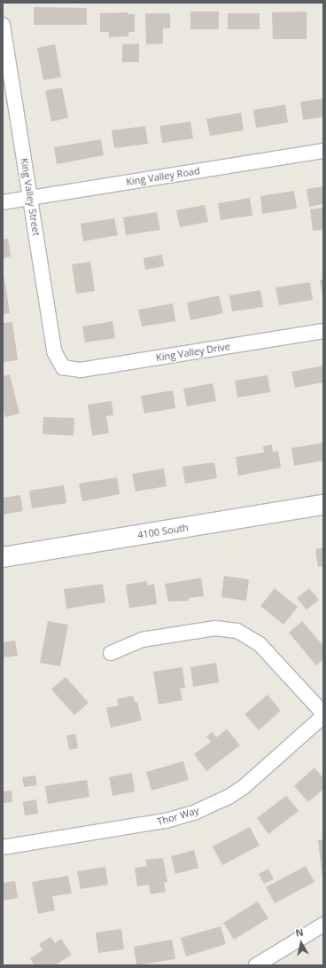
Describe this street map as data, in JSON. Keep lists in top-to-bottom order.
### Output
{
  "streets": {
    "main road": ["4100 South"],
    "street": [
      "King Valley Road",
      "King Valley Street",
      "King Valley Drive",
      "Thor Way"
    ]
  },
  "crossings": [
    ["King Valley Road", "King Valley Street"],
    ["King Valley Street", "King Valley Drive"]
  ],
  "north": "top"
}
